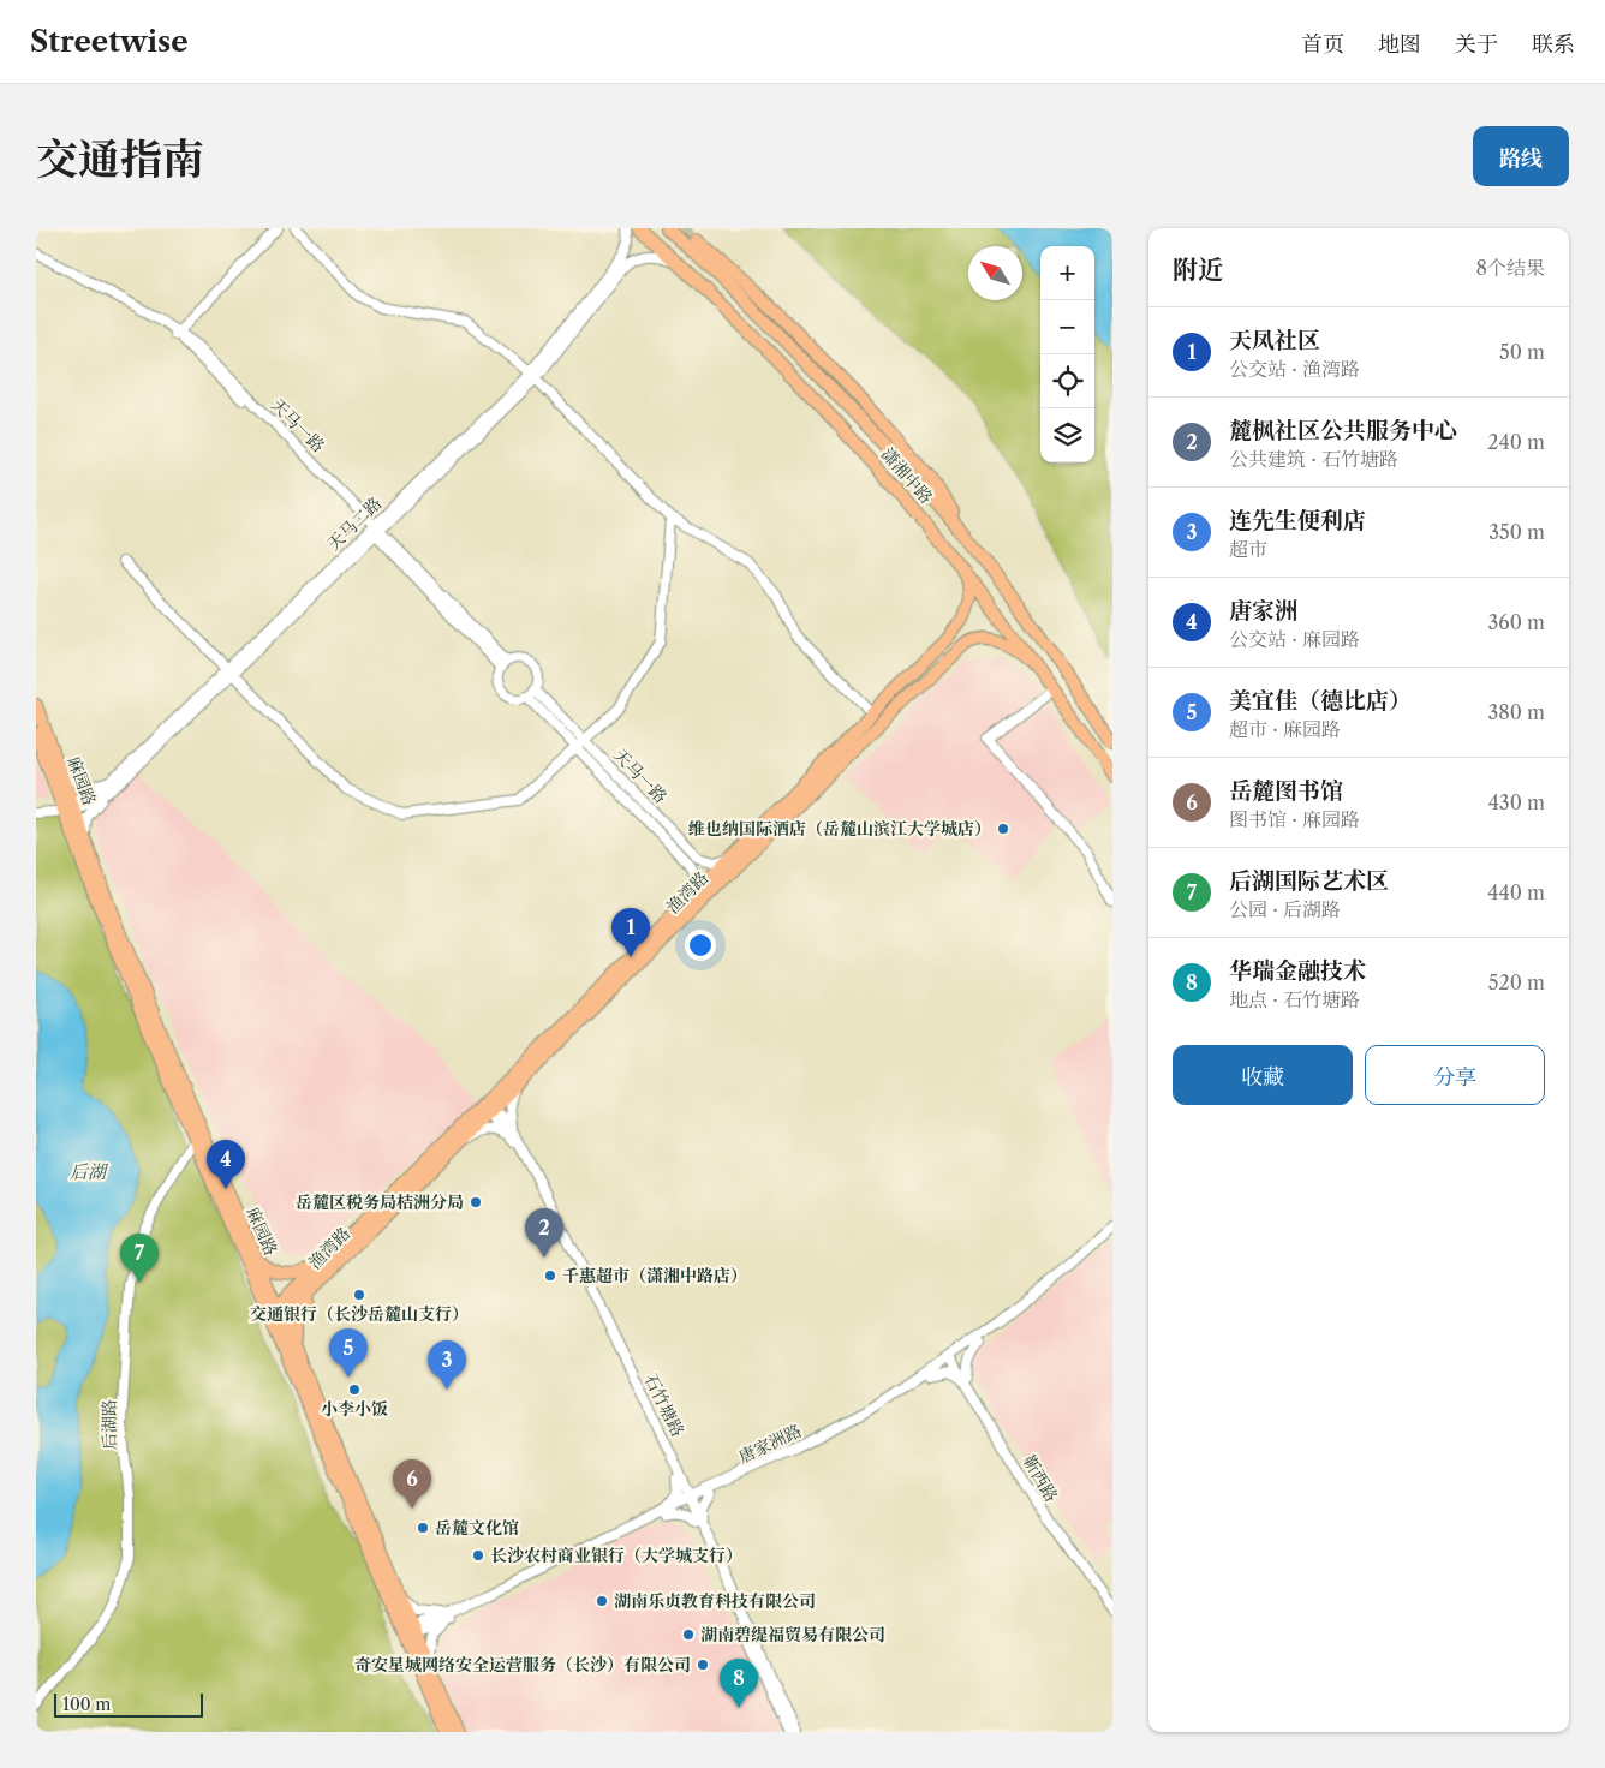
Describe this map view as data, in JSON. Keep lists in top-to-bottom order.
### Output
{
  "streets": {
    "main road": ["潇湘中路", "麻园路", "渔湾路"],
    "street": [
      "天马一路",
      "天马二路",
      "石竹塘路",
      "后湖路",
      "唐家洲路",
      "靳西路"
    ]
  },
  "crossings": [
    ["天马一路", "天马二路"],
    ["天马一路", "渔湾路"],
    ["潇湘中路", "渔湾路"],
    ["天马二路", "麻园路"],
    ["麻园路", "渔湾路"],
    ["麻园路", "后湖路"],
    ["麻园路", "唐家洲路"],
    ["渔湾路", "石竹塘路"],
    ["石竹塘路", "唐家洲路"],
    ["唐家洲路", "靳西路"]
  ],
  "water": ["后湖"],
  "places": [
    "维也纳国际酒店（岳麓山滨江大学城店）",
    "岳麓区税务局桔洲分局",
    "千惠超市（潇湘中路店）",
    "交通银行（长沙岳麓山支行）",
    "小李小饭",
    "岳麓文化馆",
    "长沙农村商业银行（大学城支行）",
    "湖南乐贞教育科技有限公司",
    "湖南碧缇福贸易有限公司",
    "奇安星城网络安全运营服务（长沙）有限公司"
  ],
  "scale_bar": "100 m",
  "north": "top left",
  "page": {
    "header": "Streetwise",
    "nav": [
      "首页",
      "地图",
      "关于",
      "联系"
    ],
    "title": "交通指南",
    "buttons": [
      "路线",
      ["收藏", "分享"]
    ],
    "heading": ["附近", "8个结果"],
    "map_buttons": ["+", "−"],
    "list": [
      {
        "mark": "1",
        "name": "天凤社区",
        "note": "公交站 · 渔湾路",
        "value": "50 m"
      },
      {
        "mark": "2",
        "name": "麓枫社区公共服务中心",
        "note": "公共建筑 · 石竹塘路",
        "value": "240 m"
      },
      {
        "mark": "3",
        "name": "连先生便利店",
        "note": "超市",
        "value": "350 m"
      },
      {
        "mark": "4",
        "name": "唐家洲",
        "note": "公交站 · 麻园路",
        "value": "360 m"
      },
      {
        "mark": "5",
        "name": "美宜佳（德比店）",
        "note": "超市 · 麻园路",
        "value": "380 m"
      },
      {
        "mark": "6",
        "name": "岳麓图书馆",
        "note": "图书馆 · 麻园路",
        "value": "430 m"
      },
      {
        "mark": "7",
        "name": "后湖国际艺术区",
        "note": "公园 · 后湖路",
        "value": "440 m"
      },
      {
        "mark": "8",
        "name": "华瑞金融技术",
        "note": "地点 · 石竹塘路",
        "value": "520 m"
      }
    ],
    "pins": [
      "1",
      "4",
      "2",
      "7",
      "5",
      "3",
      "6",
      "8"
    ],
    "scale": "100 m"
  }
}
